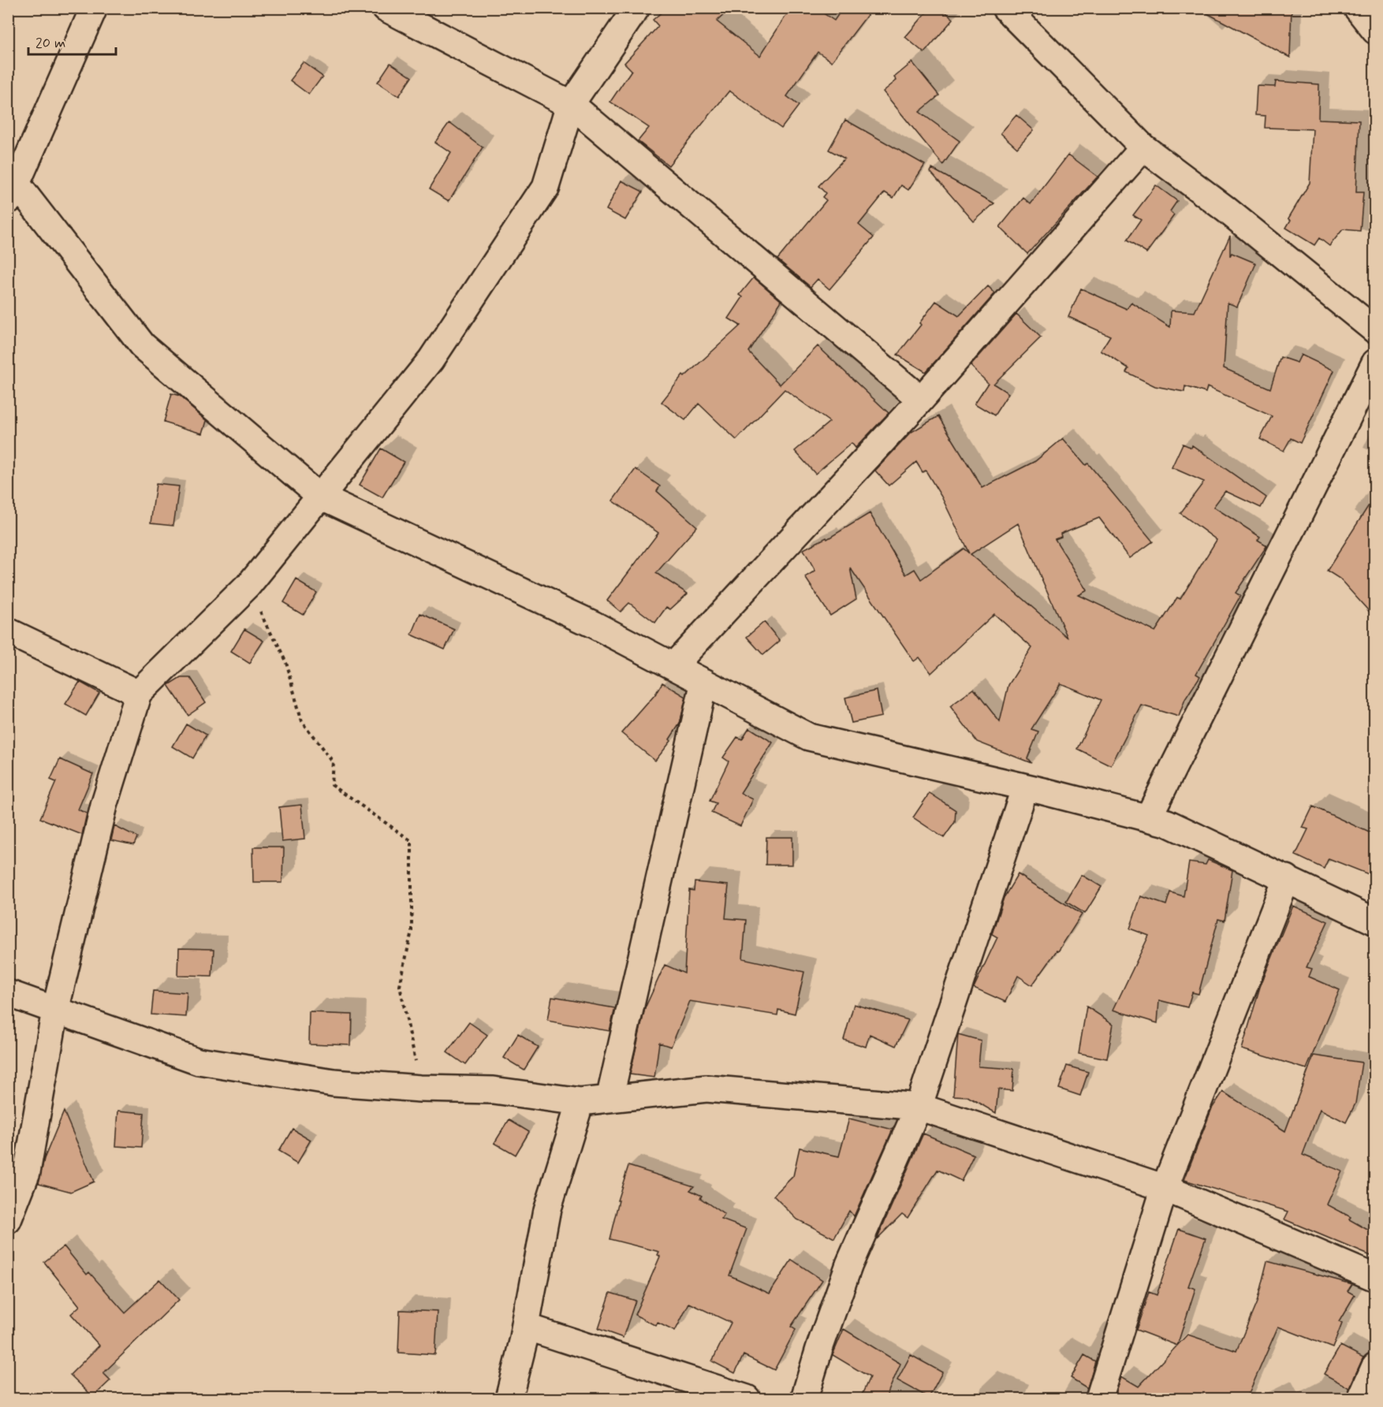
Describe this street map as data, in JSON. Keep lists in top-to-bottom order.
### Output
{
  "scale_bar": "20 m"
}
